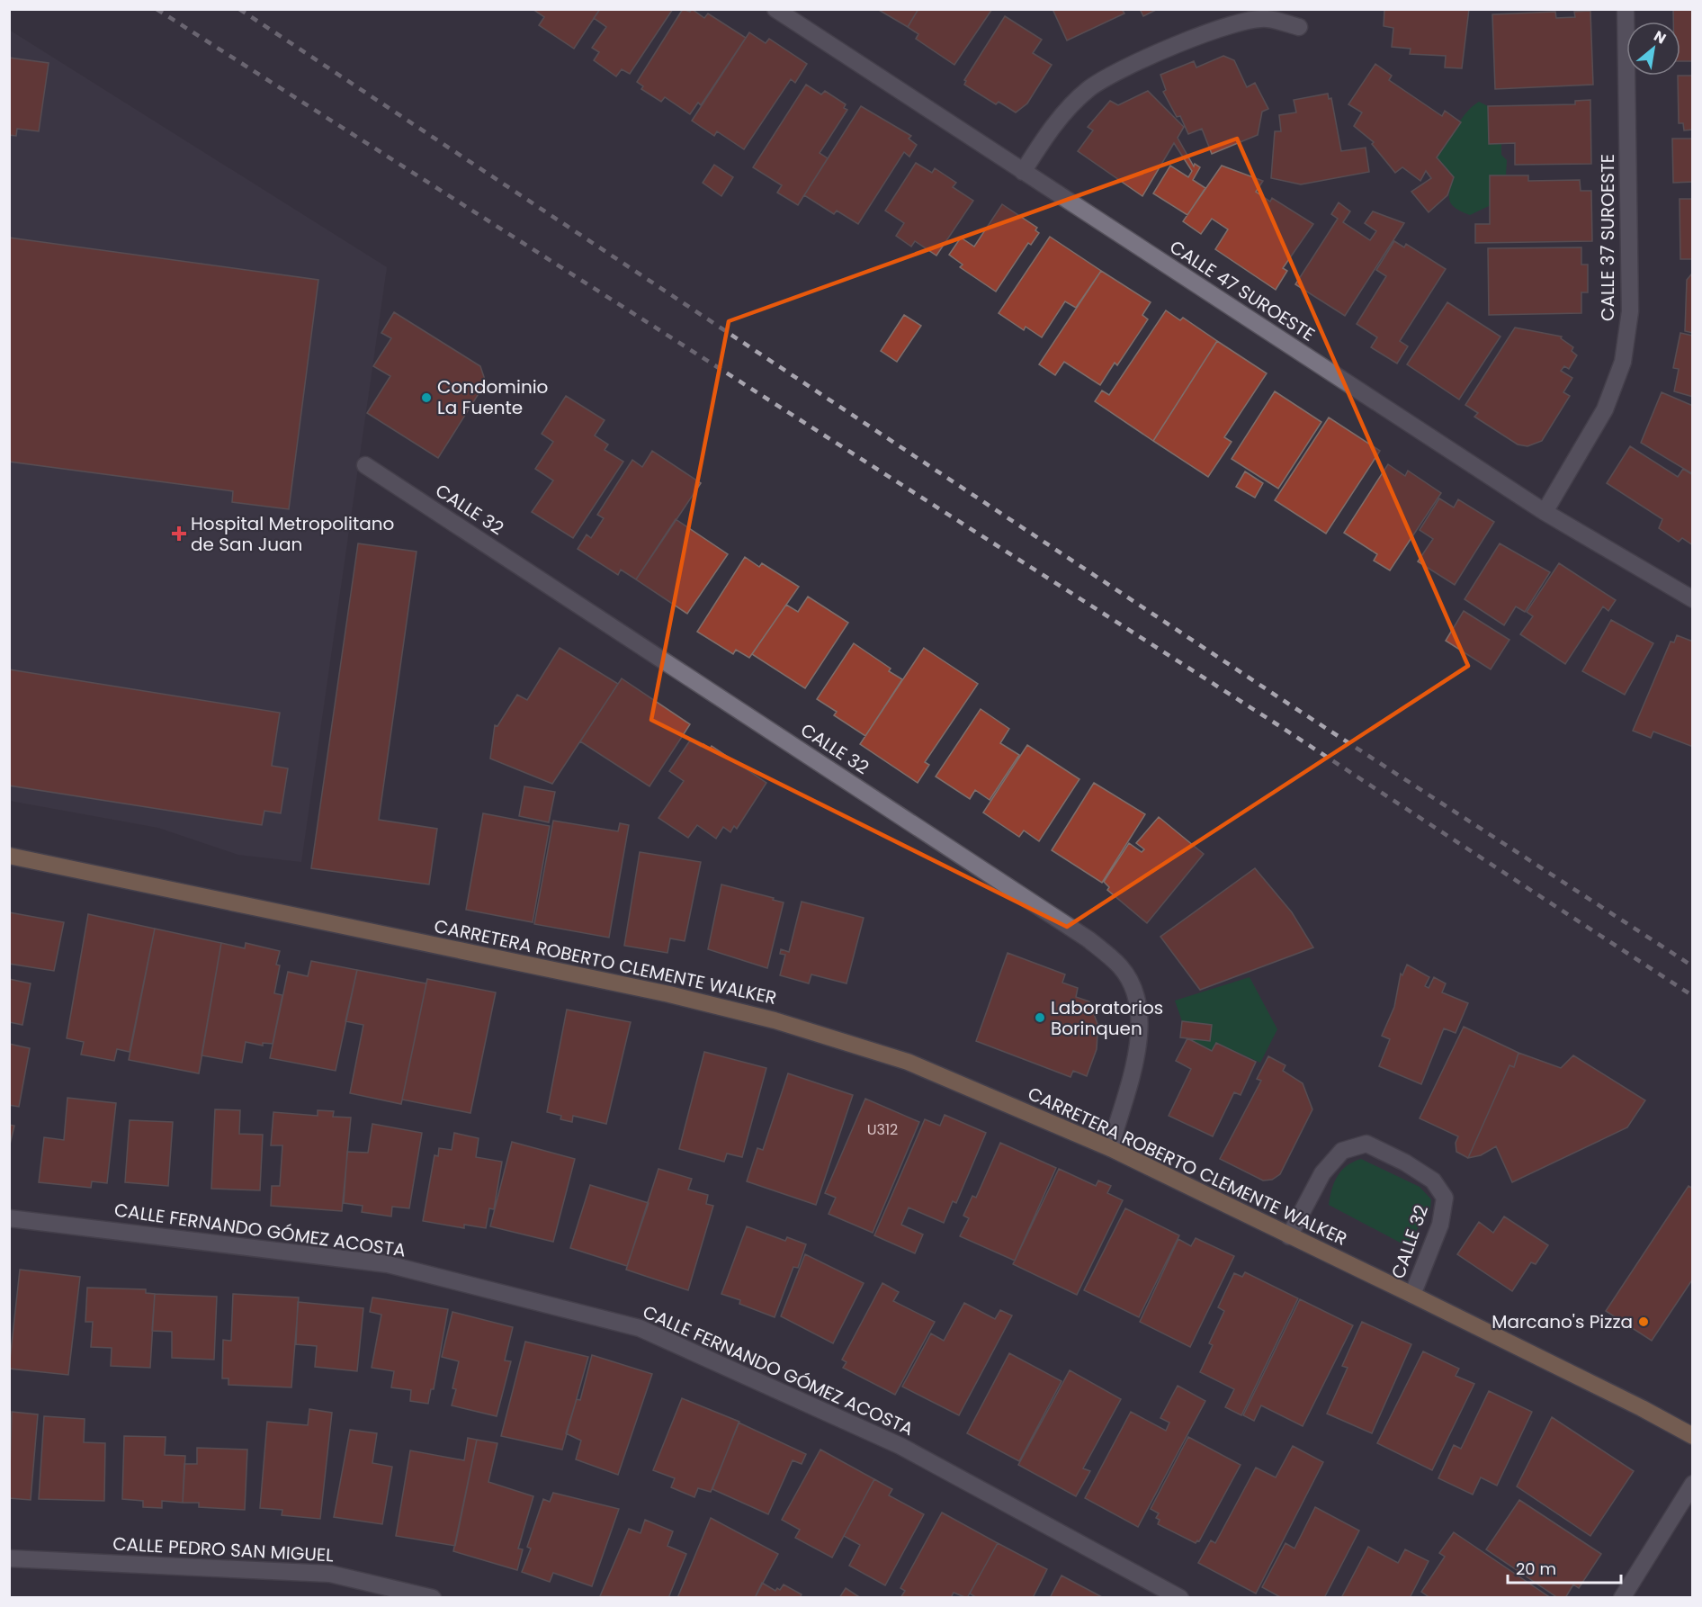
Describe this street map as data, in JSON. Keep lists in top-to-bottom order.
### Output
{
  "streets": {
    "main road": ["CARRETERA ROBERTO CLEMENTE WALKER"],
    "street": [
      "CALLE 37 SUROESTE",
      "CALLE 47 SUROESTE",
      "CALLE 32",
      "CALLE FERNANDO GÓMEZ ACOSTA",
      "CALLE PEDRO SAN MIGUEL"
    ]
  },
  "crossings": [
    ["CALLE 37 SUROESTE", "CALLE 47 SUROESTE"],
    ["CALLE 32", "CARRETERA ROBERTO CLEMENTE WALKER"]
  ],
  "places": {
    "other": ["Condominio La Fuente", "Laboratorios Borinquen", "Marcano's Pizza"],
    "health": ["Hospital Metropolitano de San Juan"]
  },
  "house_numbers": ["U312"],
  "scale_bar": "20 m",
  "north": "top right"
}
